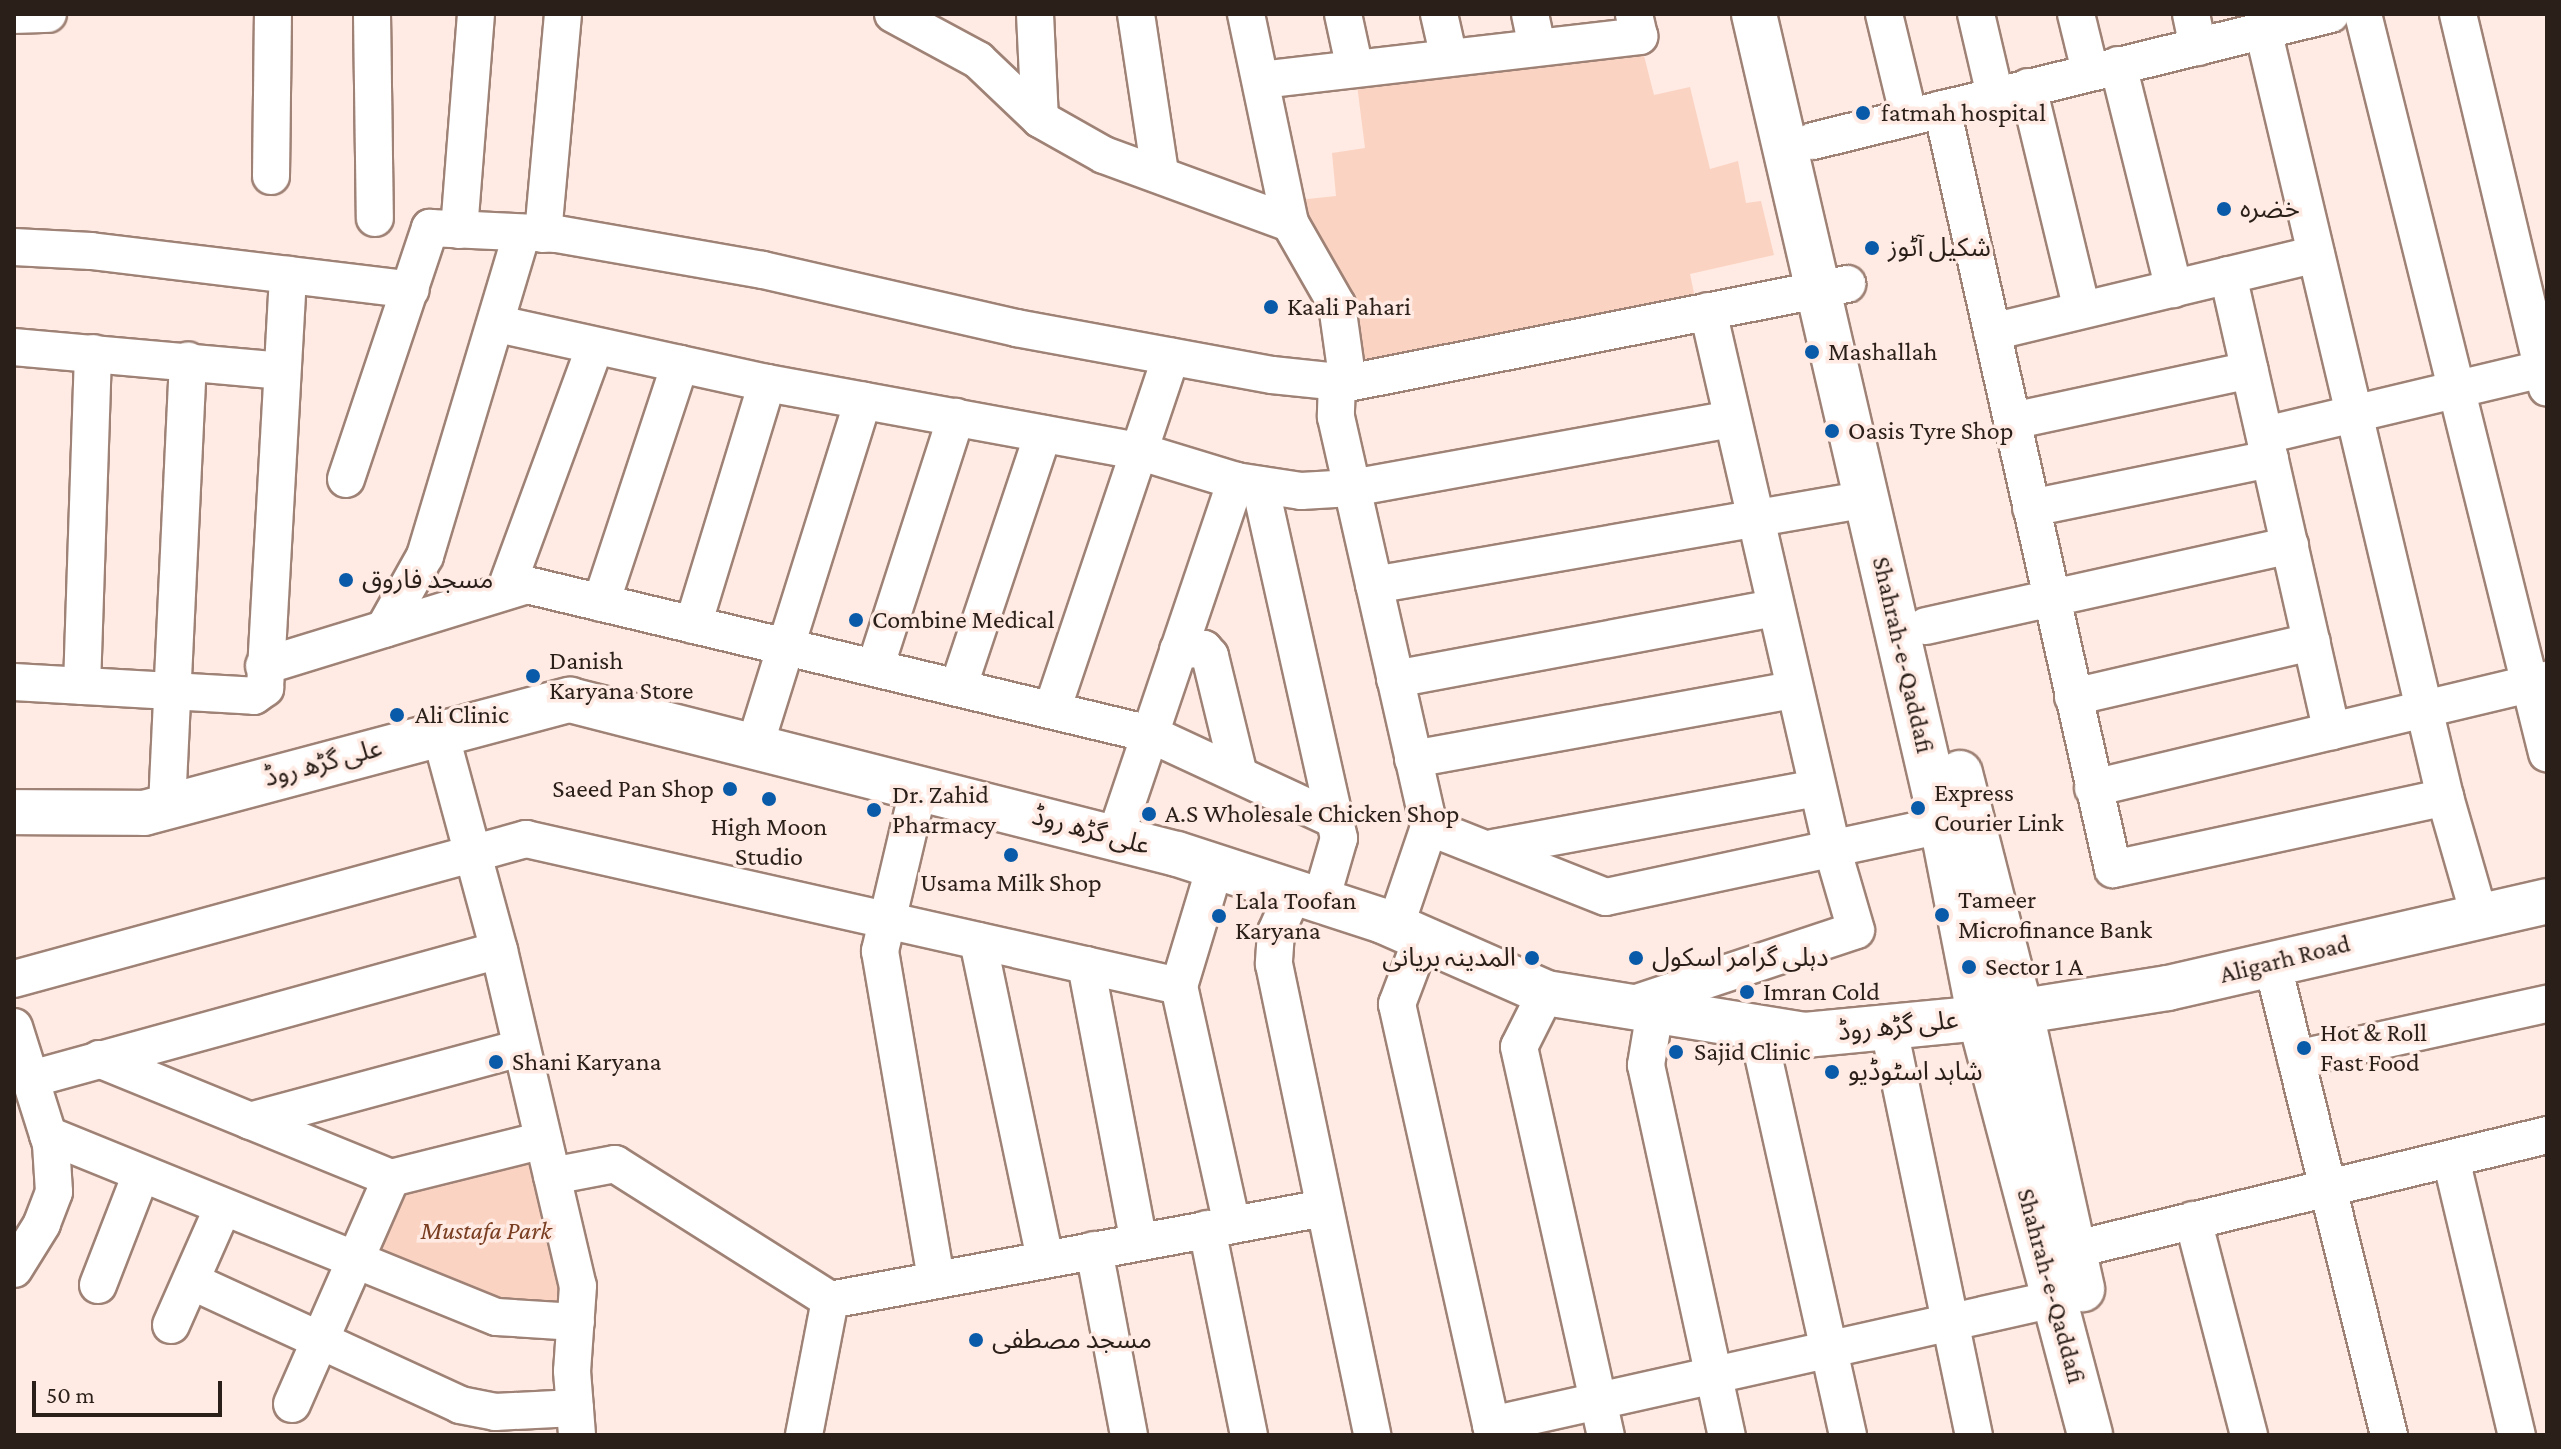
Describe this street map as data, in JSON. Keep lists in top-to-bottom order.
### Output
{
  "streets": {
    "main road": ["Shahrah-e-Qaddafi", "علی گڑھ روڈ", "Aligarh Road"]
  },
  "crossings": [
    ["Shahrah-e-Qaddafi", "علی گڑھ روڈ"],
    ["Shahrah-e-Qaddafi", "Aligarh Road"],
    ["علی گڑھ روڈ", "Aligarh Road"]
  ],
  "parks": ["Mustafa Park"],
  "places": [
    "fatmah hospital",
    "خضرہ",
    "شکیل آٹوز",
    "Kaali Pahari",
    "Mashallah",
    "Oasis Tyre Shop",
    "مسجد فاروق",
    "Combine Medical",
    "Danish Karyana Store",
    "Ali Clinic",
    "Saeed Pan Shop",
    "High Moon Studio",
    "Express Courier Link",
    "Dr. Zahid Pharmacy",
    "A.S Wholesale Chicken Shop",
    "Usama Milk Shop",
    "Tameer Microfinance Bank",
    "Lala Toofan Karyana",
    "المدینہ بریانی",
    "دہلی گرامر اسکول",
    "Sector 1 A",
    "Imran Cold",
    "Hot & Roll Fast Food",
    "Sajid Clinic",
    "Shani Karyana",
    "شاہد اسٹوڈیو",
    "مسجد مصطفی"
  ],
  "scale_bar": "50 m"
}
